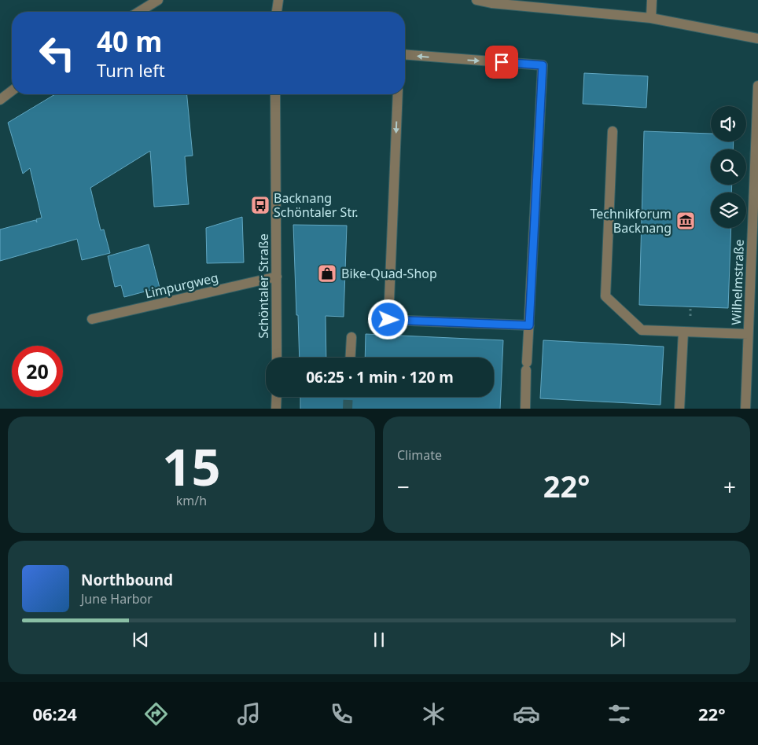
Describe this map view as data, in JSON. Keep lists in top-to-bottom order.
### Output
{
  "streets": {
    "street": ["Wilhelmstraße", "Limpurgweg", "Schöntaler Straße"]
  },
  "crossings": [
    ["Limpurgweg", "Schöntaler Straße"]
  ],
  "places": {
    "bus stop": ["Backnang Schöntaler Str."],
    "museum": ["Technikforum Backnang"],
    "shop": ["Bike-Quad-Shop"]
  },
  "page": {
    "turn": ["40 m", "Turn left"],
    "limit": "20",
    "trip": "06:25 · 1 min · 120 m",
    "tile": [
      ["15", "km/h"],
      "Climate"
    ],
    "heat": ["−", "22°", "+"],
    "song": ["Northbound", "June Harbor"],
    "tabs": ["06:24", "22°"]
  }
}
